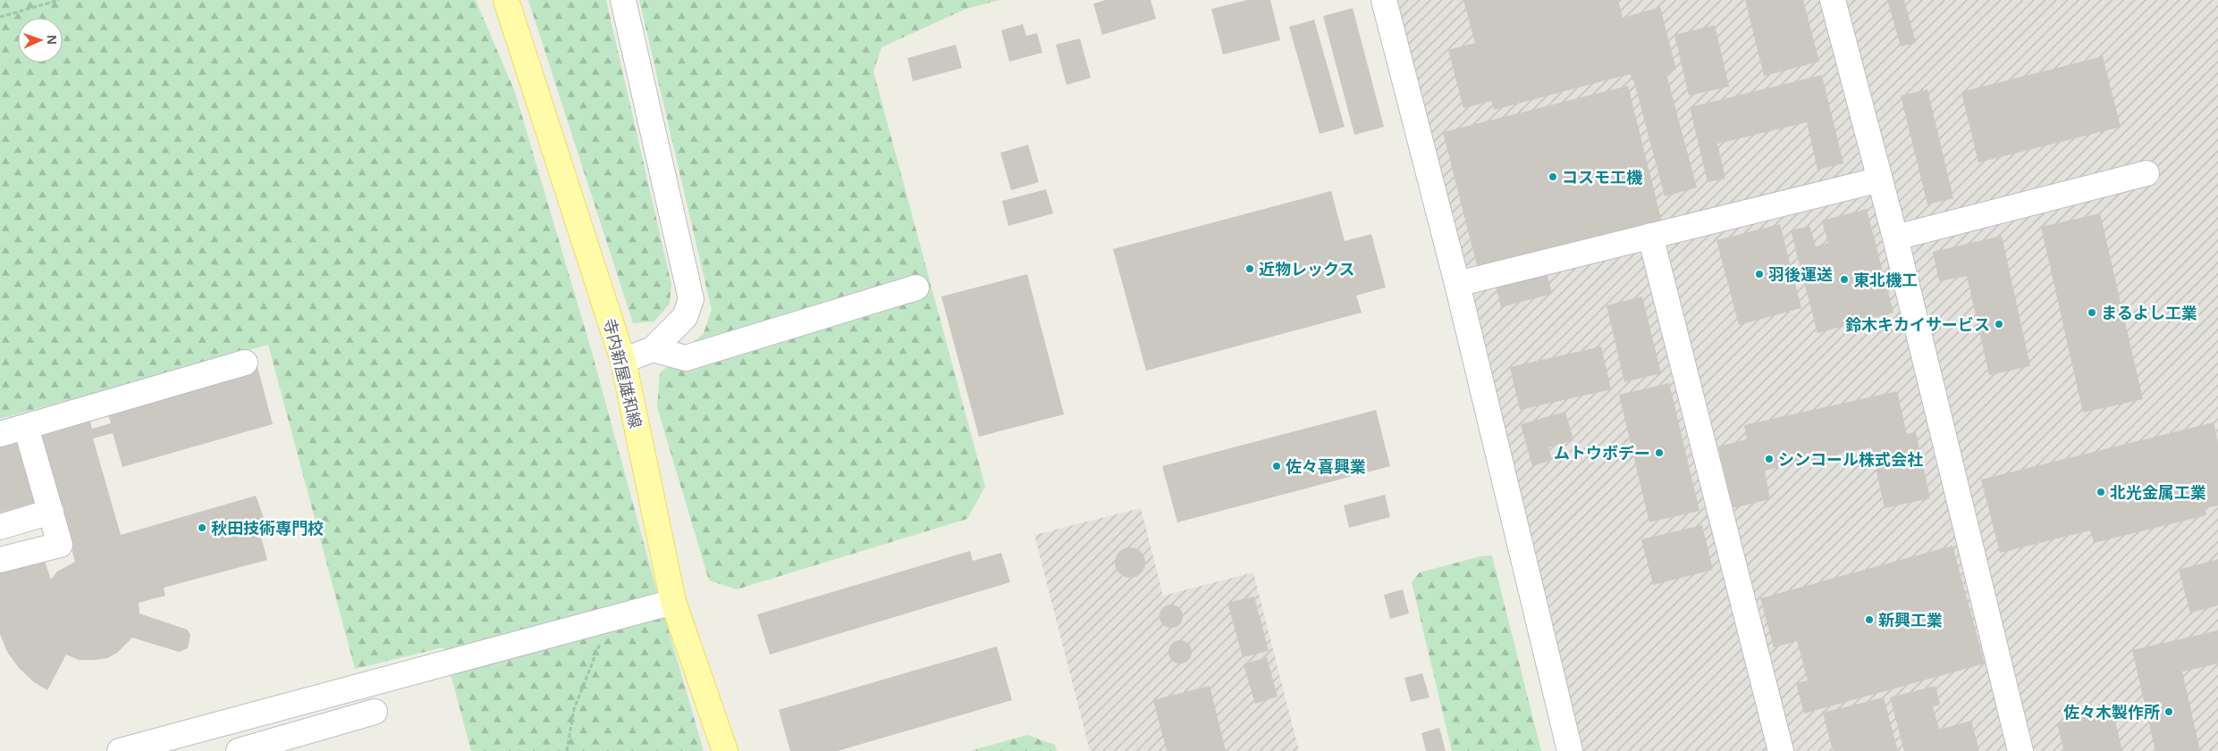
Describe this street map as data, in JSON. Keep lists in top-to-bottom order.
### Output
{
  "streets": {
    "main road": ["寺内新屋雄和線"]
  },
  "places": [
    "コスモ工機",
    "近物レックス",
    "羽後運送",
    "東北機工",
    "まるよし工業",
    "鈴木キカイサービス",
    "ムトウボデー",
    "シンコール株式会社",
    "佐々喜興業",
    "北光金属工業",
    "秋田技術専門校",
    "新興工業",
    "佐々木製作所"
  ],
  "north": "right"
}
